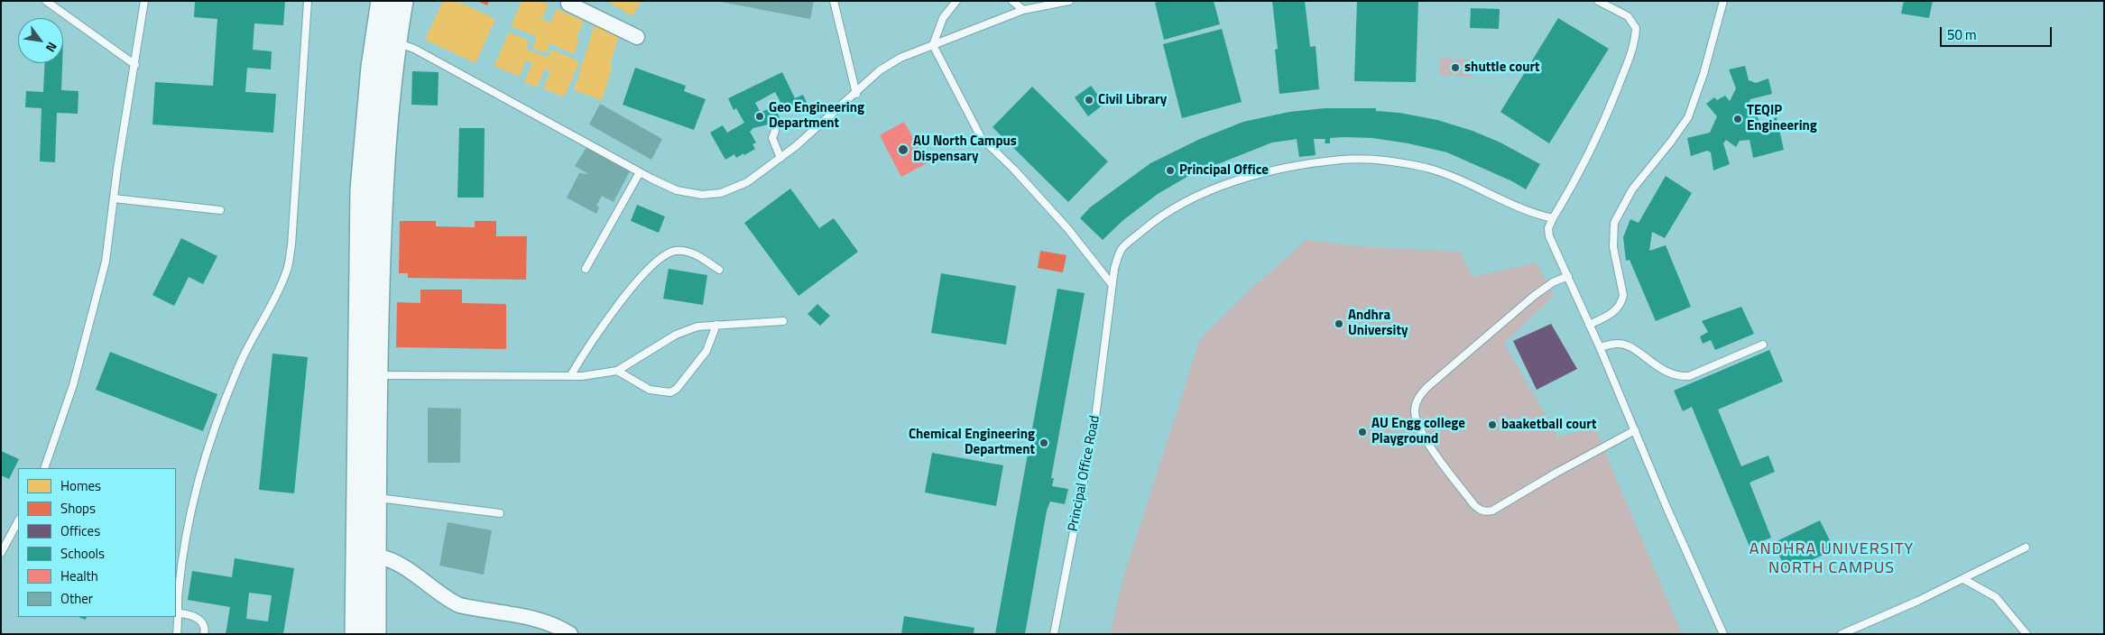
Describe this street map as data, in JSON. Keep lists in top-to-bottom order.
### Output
{
  "streets": {
    "lane": ["Principal Office Road"]
  },
  "districts": ["ANDHRA UNIVERSITY NORTH CAMPUS"],
  "places": [
    "shuttle court",
    "Civil Library",
    "Geo Engineering Department",
    "TEQIP Engineering",
    "AU North Campus Dispensary",
    "Principal Office",
    "Andhra University",
    "baaketball court",
    "AU Engg college Playground",
    "Chemical Engineering Department"
  ],
  "legend": [
    "Homes",
    "Shops",
    "Offices",
    "Schools",
    "Health",
    "Other"
  ],
  "scale_bar": "50 m",
  "north": "bottom right"
}
